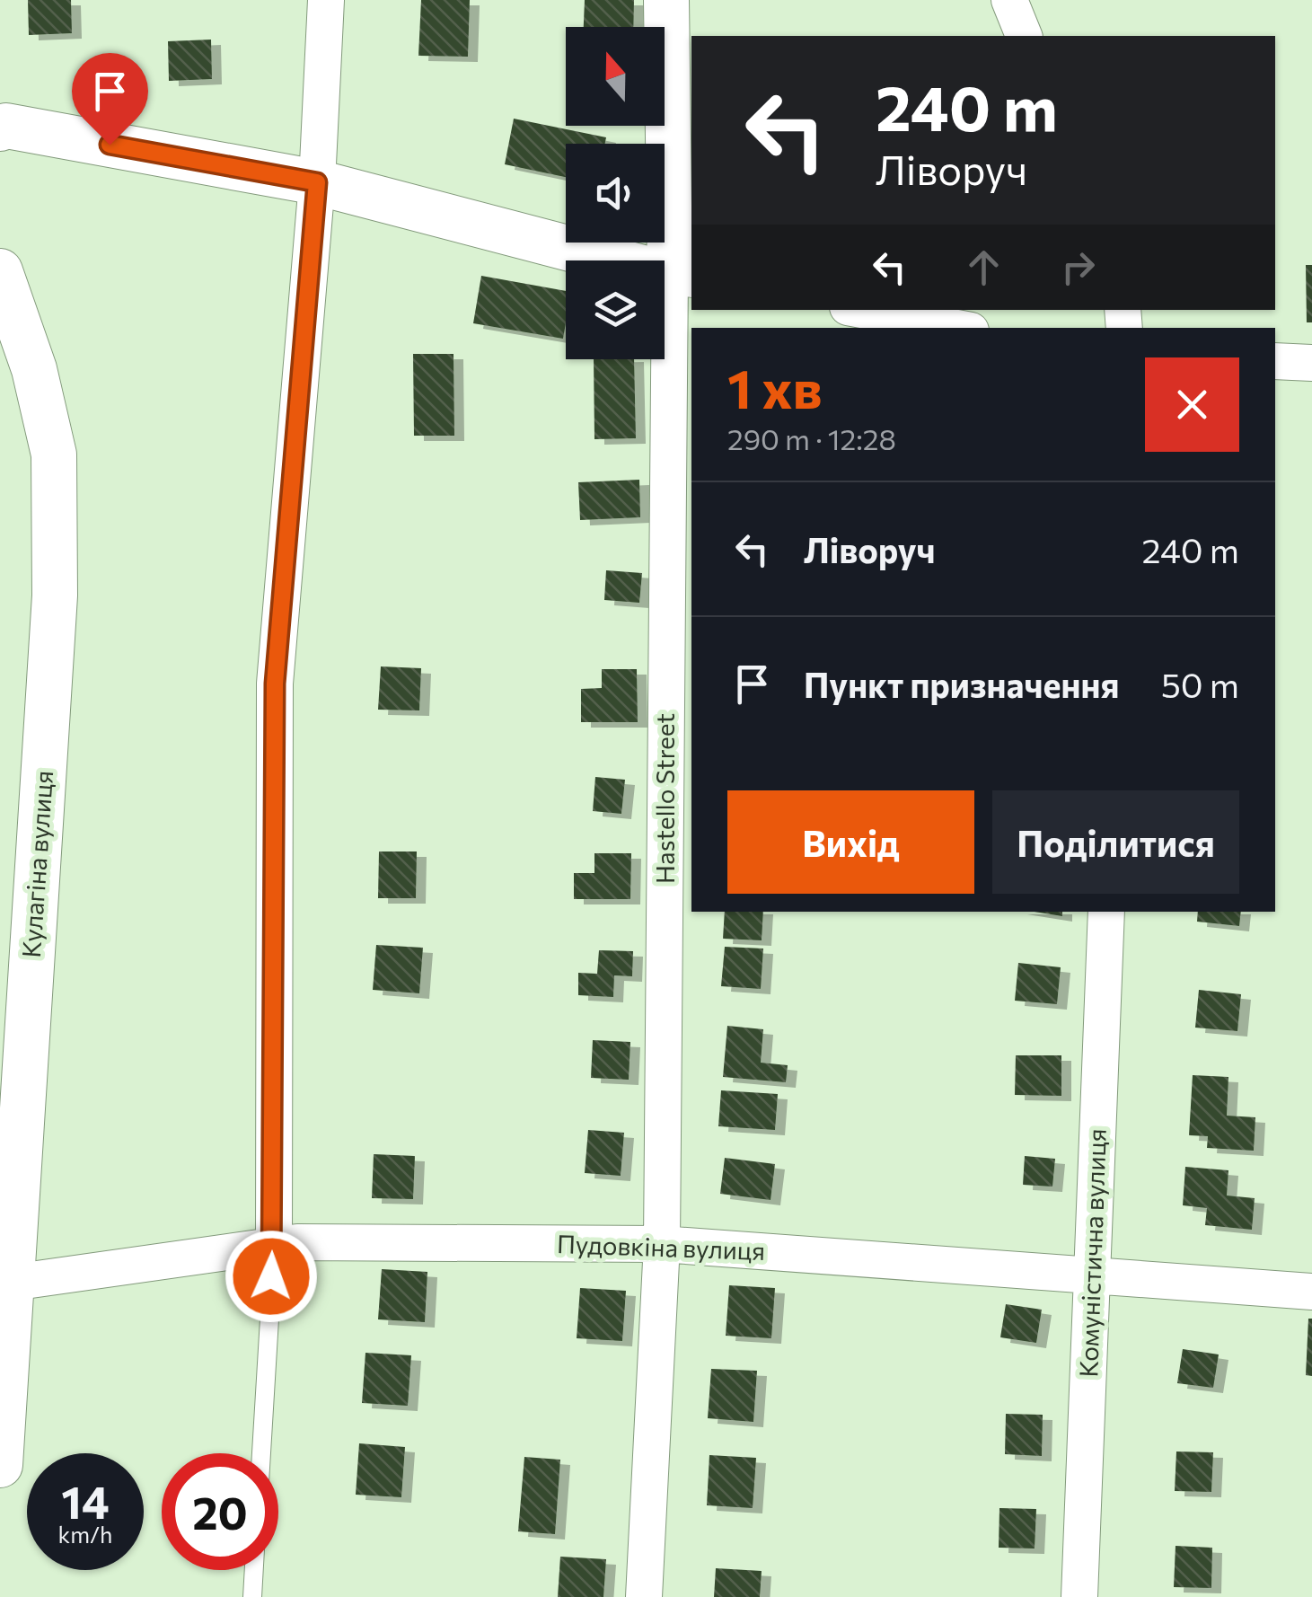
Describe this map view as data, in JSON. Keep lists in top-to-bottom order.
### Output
{
  "streets": {
    "street": [
      "Hastello Street",
      "Кулагіна вулиця",
      "Пудовкіна вулиця",
      "Комуністична вулиця"
    ]
  },
  "crossings": [
    ["Hastello Street", "Пудовкіна вулиця"],
    ["Кулагіна вулиця", "Пудовкіна вулиця"],
    ["Пудовкіна вулиця", "Комуністична вулиця"]
  ],
  "north": "top",
  "page": {
    "turn": ["240 m", "Ліворуч"],
    "heading": ["1 хв", "290 m · 12:28"],
    "list": [
      {
        "name": "Ліворуч",
        "value": "240 m"
      },
      {
        "name": "Пункт призначення",
        "value": "50 m"
      }
    ],
    "buttons": ["Вихід", "Поділитися"],
    "speed": "14 km/h",
    "limit": "20"
  }
}
